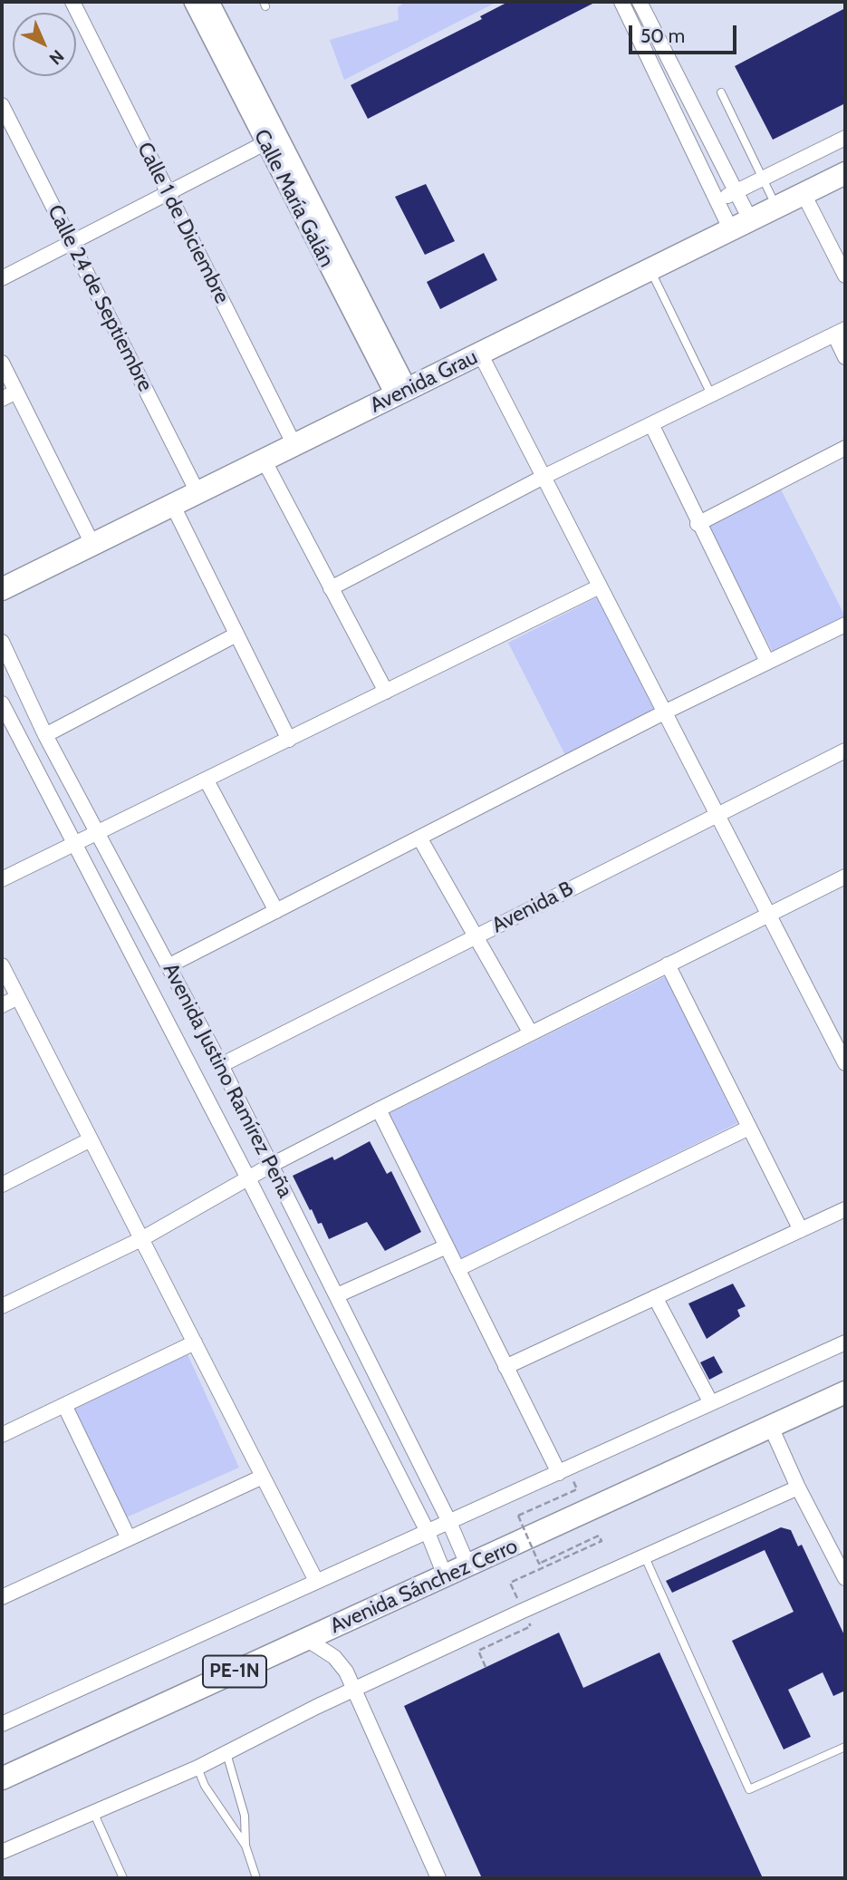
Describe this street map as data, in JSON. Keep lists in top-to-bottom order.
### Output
{
  "streets": {
    "main road": ["Avenida Grau", "Avenida Sánchez Cerro", "PE-1N"],
    "street": [
      "Calle María Galán",
      "Calle 1 de Diciembre",
      "Calle 24 de Septiembre",
      "Avenida B",
      "Avenida Justino Ramírez Peña"
    ]
  },
  "crossings": [
    ["Calle María Galán", "Avenida Grau"],
    ["Calle 1 de Diciembre", "Avenida Grau"],
    ["Calle 24 de Septiembre", "Avenida Grau"],
    ["Avenida B", "Avenida Justino Ramírez Peña"],
    ["Avenida Justino Ramírez Peña", "Avenida Sánchez Cerro"]
  ],
  "scale_bar": "50 m",
  "north": "bottom right"
}
